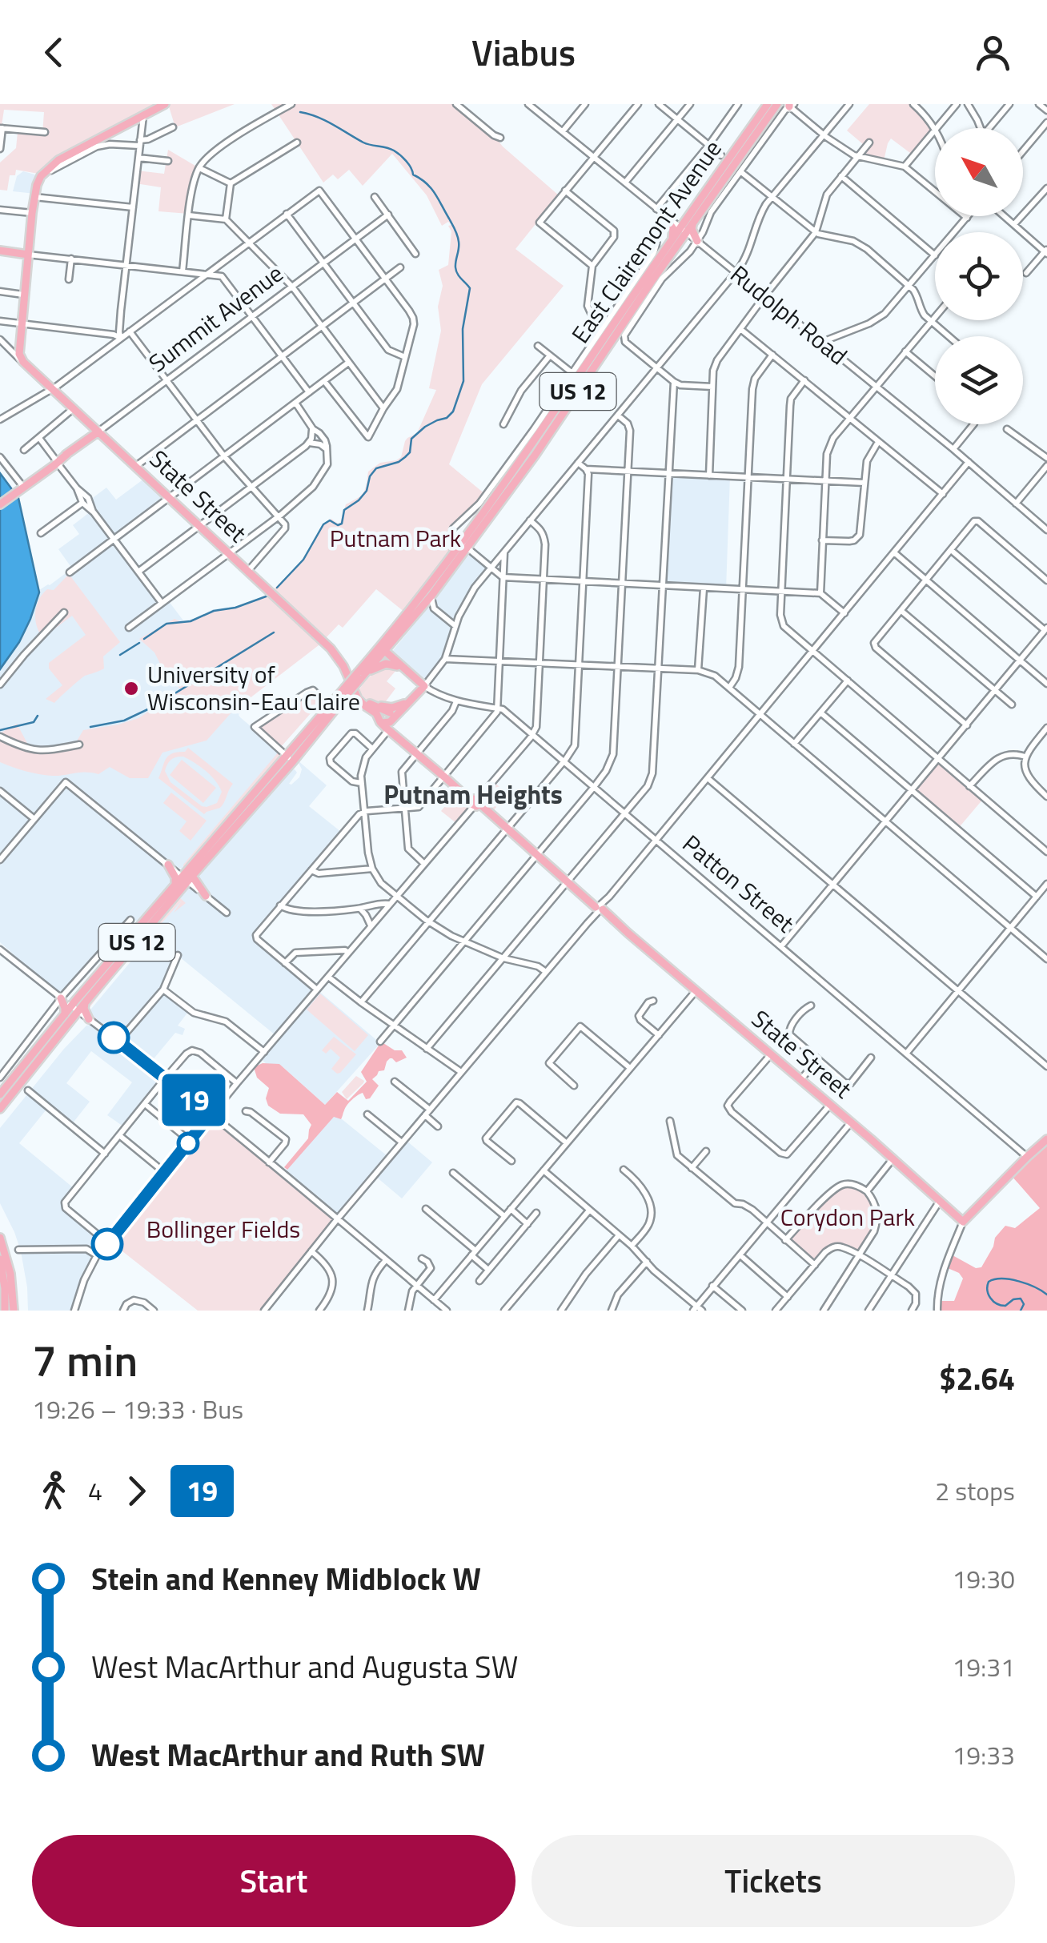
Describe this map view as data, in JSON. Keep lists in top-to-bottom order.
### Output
{
  "streets": {
    "main road": [
      "East Clairemont Avenue",
      "Summit Avenue",
      "US 12",
      "State Street",
      "Patton Street"
    ],
    "street": ["Rudolph Road"]
  },
  "crossings": [
    ["East Clairemont Avenue", "Rudolph Road"],
    ["East Clairemont Avenue", "US 12"],
    ["East Clairemont Avenue", "Patton Street"],
    ["Summit Avenue", "State Street"]
  ],
  "districts": ["Putnam Heights"],
  "parks": ["Putnam Park", "Corydon Park", "Bollinger Fields"],
  "places": ["University of Wisconsin-Eau Claire"],
  "lines": ["bus line 19"],
  "north": "top left",
  "page": {
    "header": "Viabus",
    "on_map": "19",
    "heading": ["7 min", "19:26 – 19:33 · Bus", "$2.64"],
    "legs": ["4", "19", "2 stops"],
    "list": [
      {
        "name": "Stein and Kenney Midblock W",
        "value": "19:30"
      },
      {
        "name": "West MacArthur and Augusta SW",
        "value": "19:31"
      },
      {
        "name": "West MacArthur and Ruth SW",
        "value": "19:33"
      }
    ],
    "buttons": ["Start", "Tickets"]
  }
}
